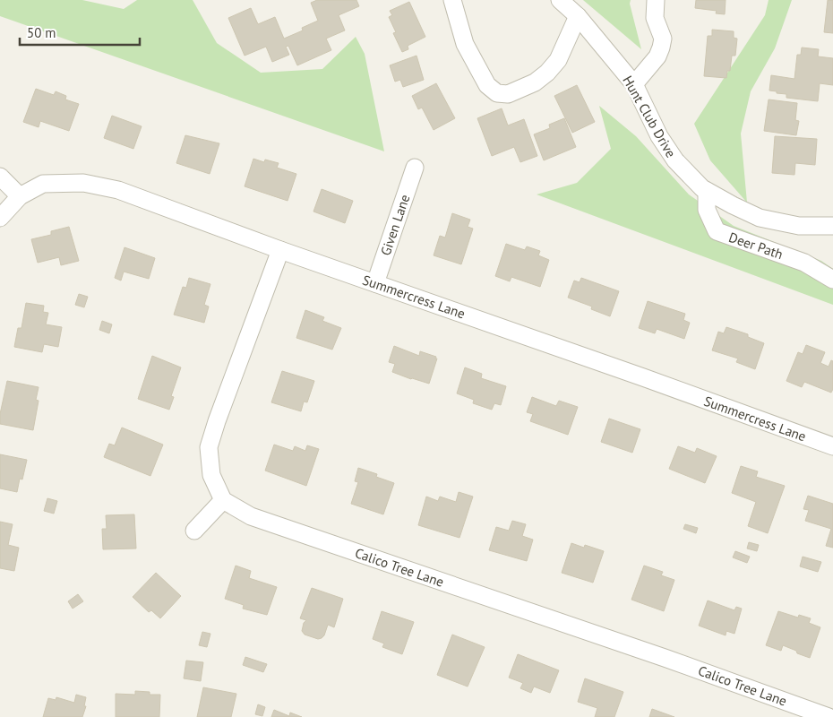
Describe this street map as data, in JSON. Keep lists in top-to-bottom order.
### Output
{
  "streets": {
    "street": [
      "Hunt Club Drive",
      "Given Lane",
      "Deer Path",
      "Summercress Lane",
      "Calico Tree Lane"
    ]
  },
  "crossings": [
    ["Hunt Club Drive", "Deer Path"],
    ["Given Lane", "Summercress Lane"]
  ],
  "scale_bar": "50 m"
}
